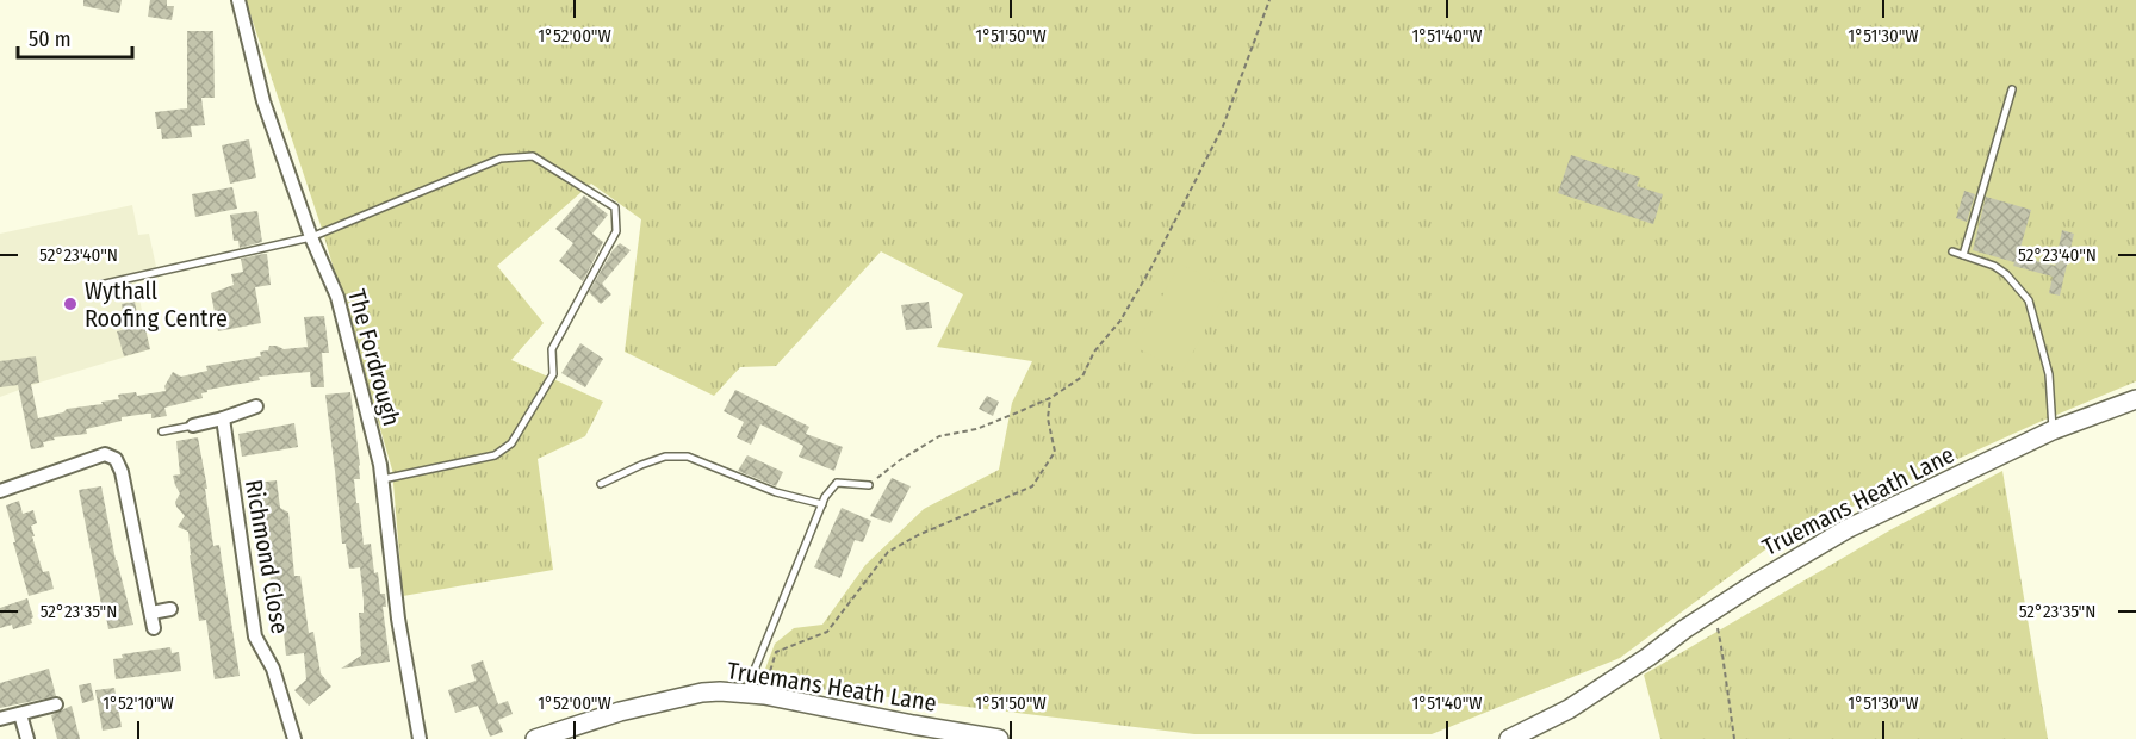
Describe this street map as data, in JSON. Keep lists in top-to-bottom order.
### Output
{
  "streets": {
    "street": ["The Fordrough", "Truemans Heath Lane", "Richmond Close"]
  },
  "places": ["Wythall Roofing Centre"],
  "scale_bar": "50 m",
  "coordinates": [
    "1°52'00\"W",
    "1°51'50\"W",
    "1°51'40\"W",
    "1°51'30\"W",
    "52°23'40\"N",
    "52°23'35\"N",
    "1°52'10\"W"
  ]
}
